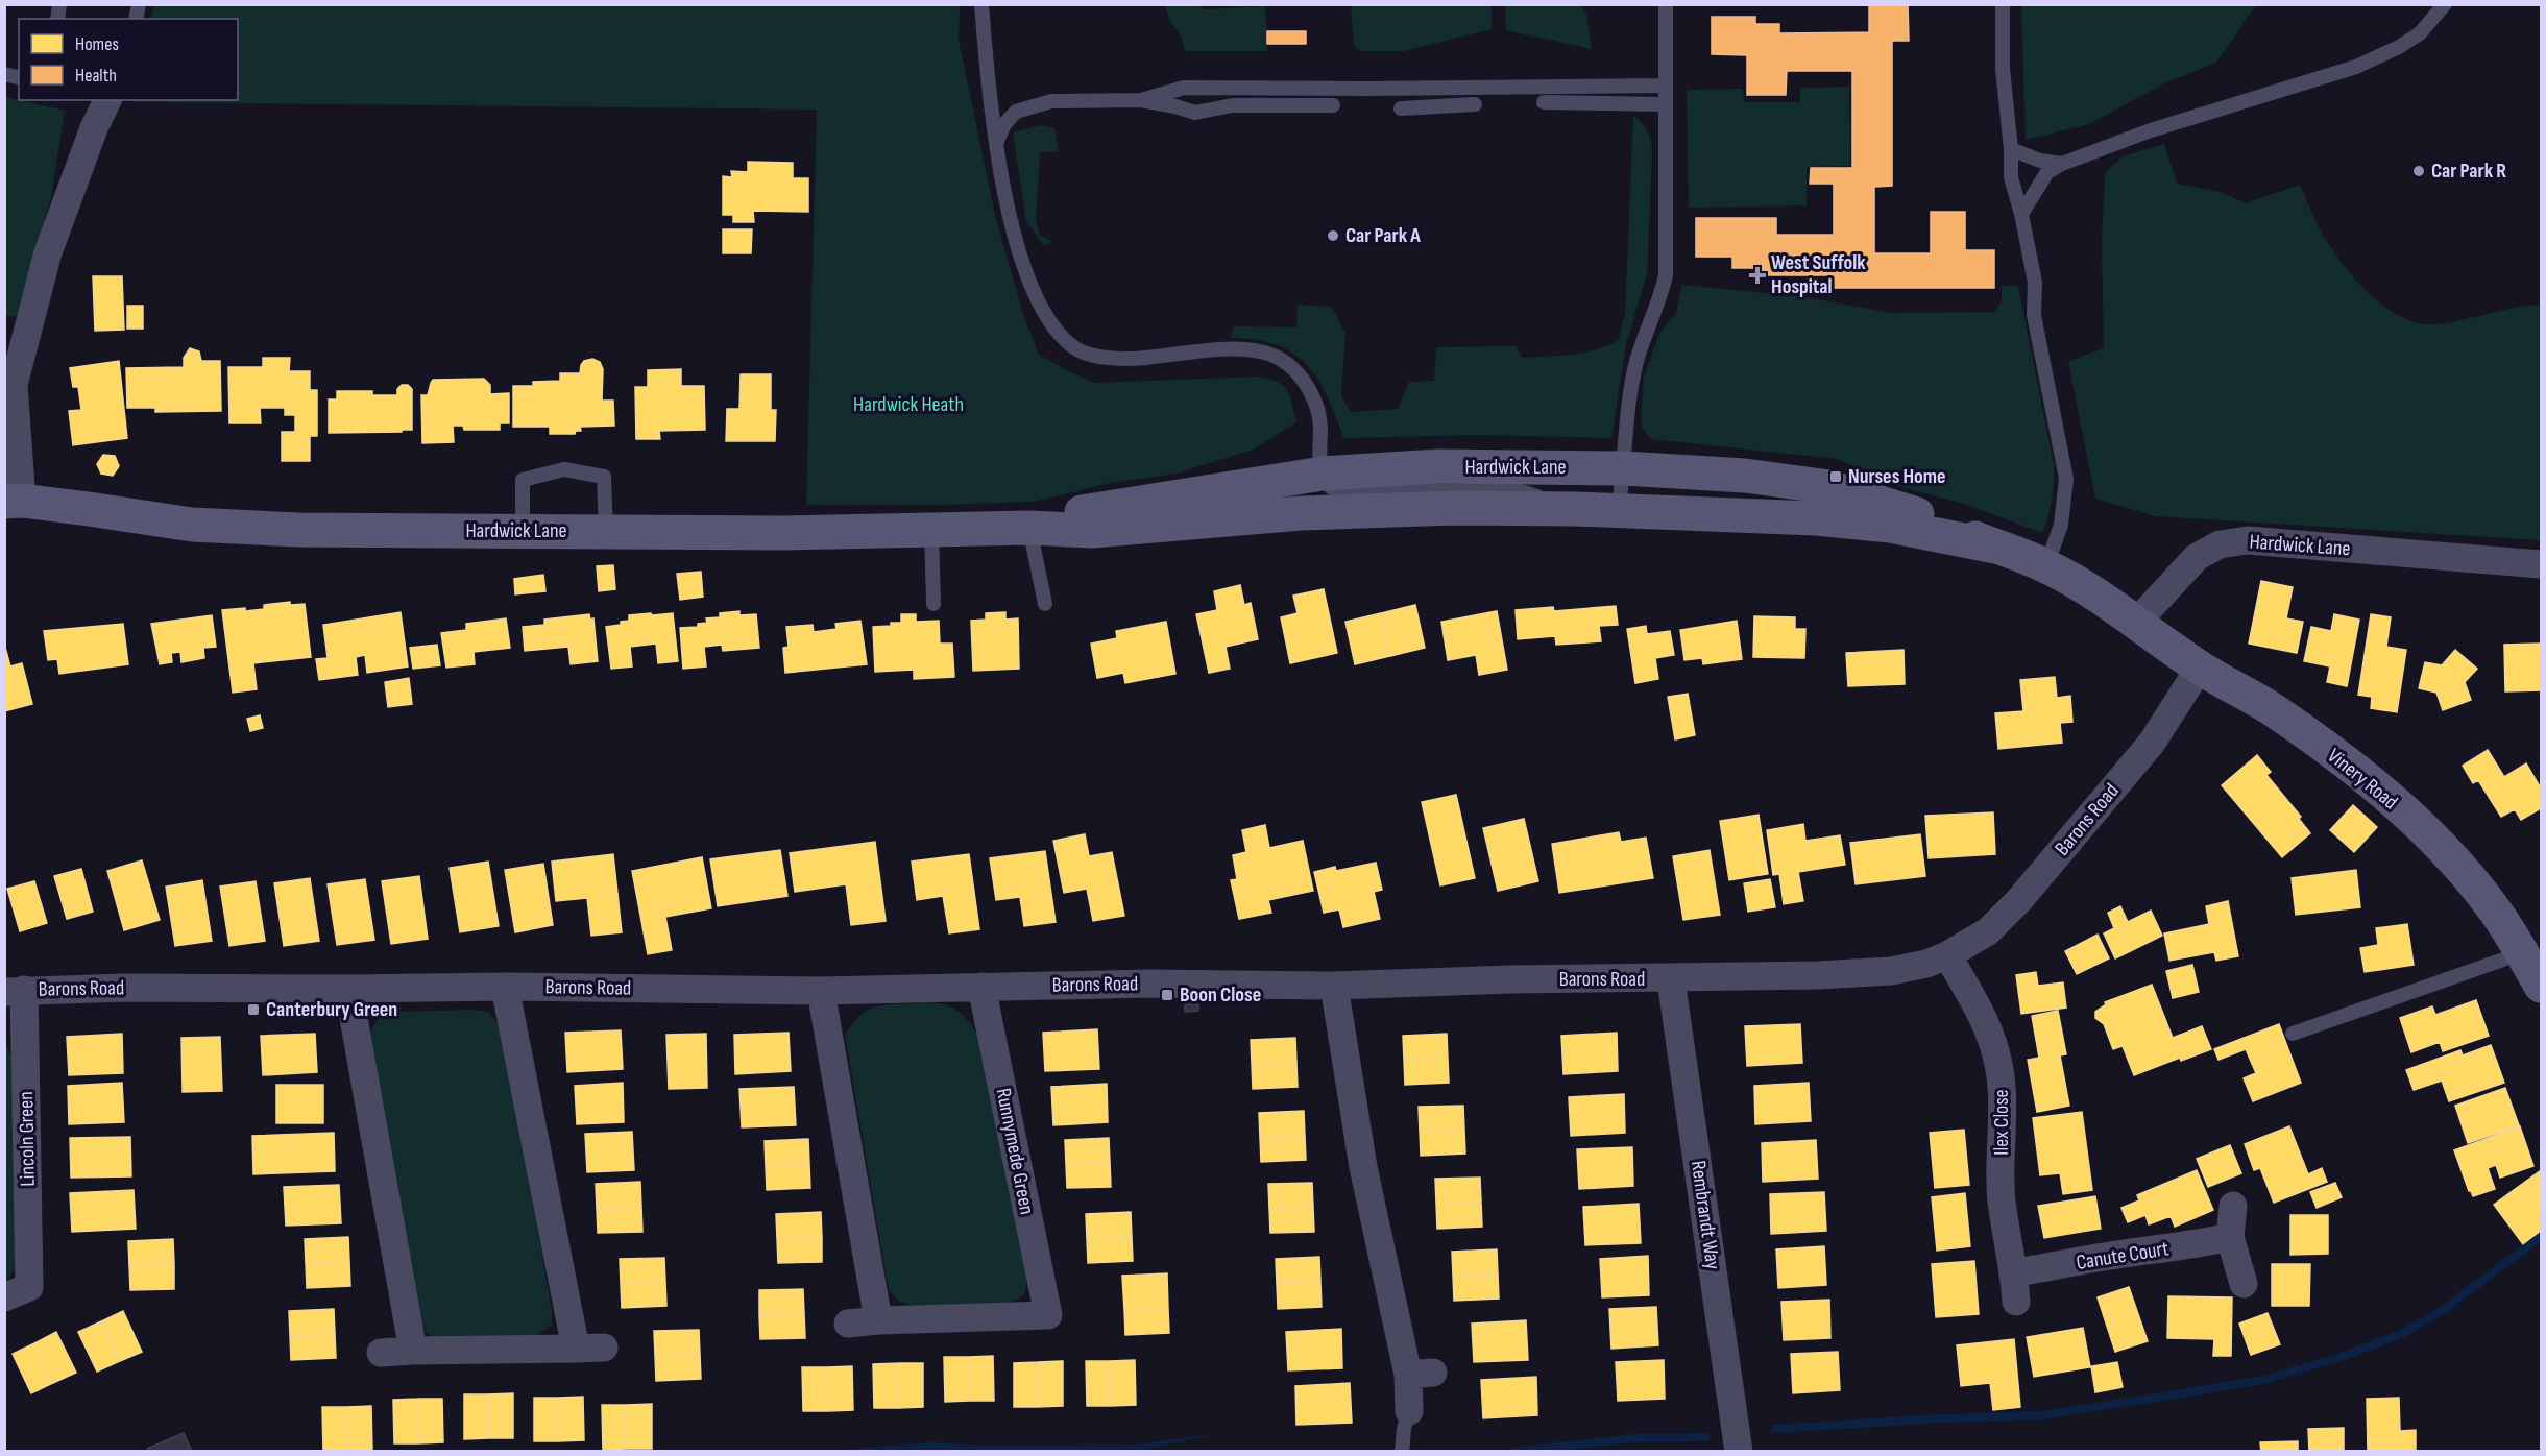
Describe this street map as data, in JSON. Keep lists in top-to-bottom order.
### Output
{
  "streets": {
    "street": [
      "Hardwick Lane",
      "Vinery Road",
      "Barons Road",
      "Ilex Close",
      "Lincoln Green",
      "Runnymede Green",
      "Rembrandt Way",
      "Canute Court"
    ]
  },
  "crossings": [
    ["Hardwick Lane", "Vinery Road"],
    ["Vinery Road", "Barons Road"],
    ["Barons Road", "Ilex Close"],
    ["Barons Road", "Lincoln Green"],
    ["Barons Road", "Runnymede Green"],
    ["Barons Road", "Rembrandt Way"],
    ["Ilex Close", "Canute Court"]
  ],
  "parks": ["Hardwick Heath"],
  "places": {
    "other": ["Car Park R", "Car Park A"],
    "health": ["West Suffolk Hospital"],
    "transit": ["Nurses Home", "Boon Close", "Canterbury Green"]
  },
  "legend": ["Homes", "Health"]
}
